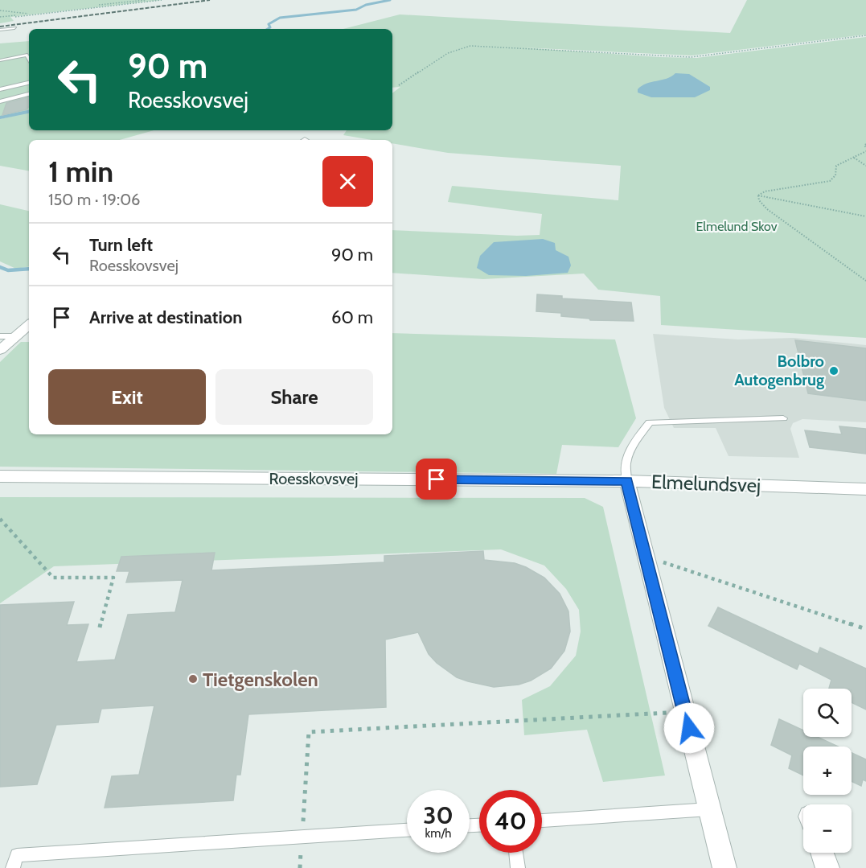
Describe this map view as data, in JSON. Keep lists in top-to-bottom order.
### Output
{
  "streets": {
    "street": ["Roesskovsvej", "Elmelundsvej"]
  },
  "crossings": [
    ["Roesskovsvej", "Elmelundsvej"]
  ],
  "parks": ["Elmelund Skov"],
  "places": ["Bolbro Autogenbrug", "Tietgenskolen"],
  "page": {
    "turn": ["90 m", "Roesskovsvej"],
    "heading": ["1 min", "150 m · 19:06"],
    "list": [
      {
        "name": "Turn left",
        "note": "Roesskovsvej",
        "value": "90 m"
      },
      {
        "name": "Arrive at destination",
        "value": "60 m"
      }
    ],
    "buttons": ["Exit", "Share"],
    "map_buttons": ["+", "−"],
    "speed": "30 km/h",
    "limit": "40"
  }
}
